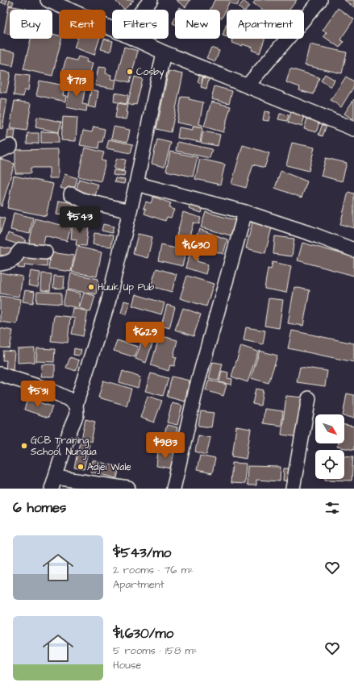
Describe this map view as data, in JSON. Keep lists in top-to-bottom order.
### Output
{
  "places": [
    "Cosby",
    "Huuk Up Pub",
    "GCB Training School, Nungua",
    "Adjei Wale"
  ],
  "north": "bottom right",
  "page": {
    "chip": [
      "Buy",
      "Rent",
      "Filters",
      "New",
      "Apartment"
    ],
    "price": [
      "$713",
      "$543",
      "$1,630",
      "$629",
      "$531",
      "$983"
    ],
    "heading": "6 homes",
    "list": [
      {
        "name": "$543/mo",
        "note": "2 rooms · 76 m² · Apartment"
      },
      {
        "name": "$1,630/mo",
        "note": "5 rooms · 158 m² · House"
      }
    ]
  }
}
